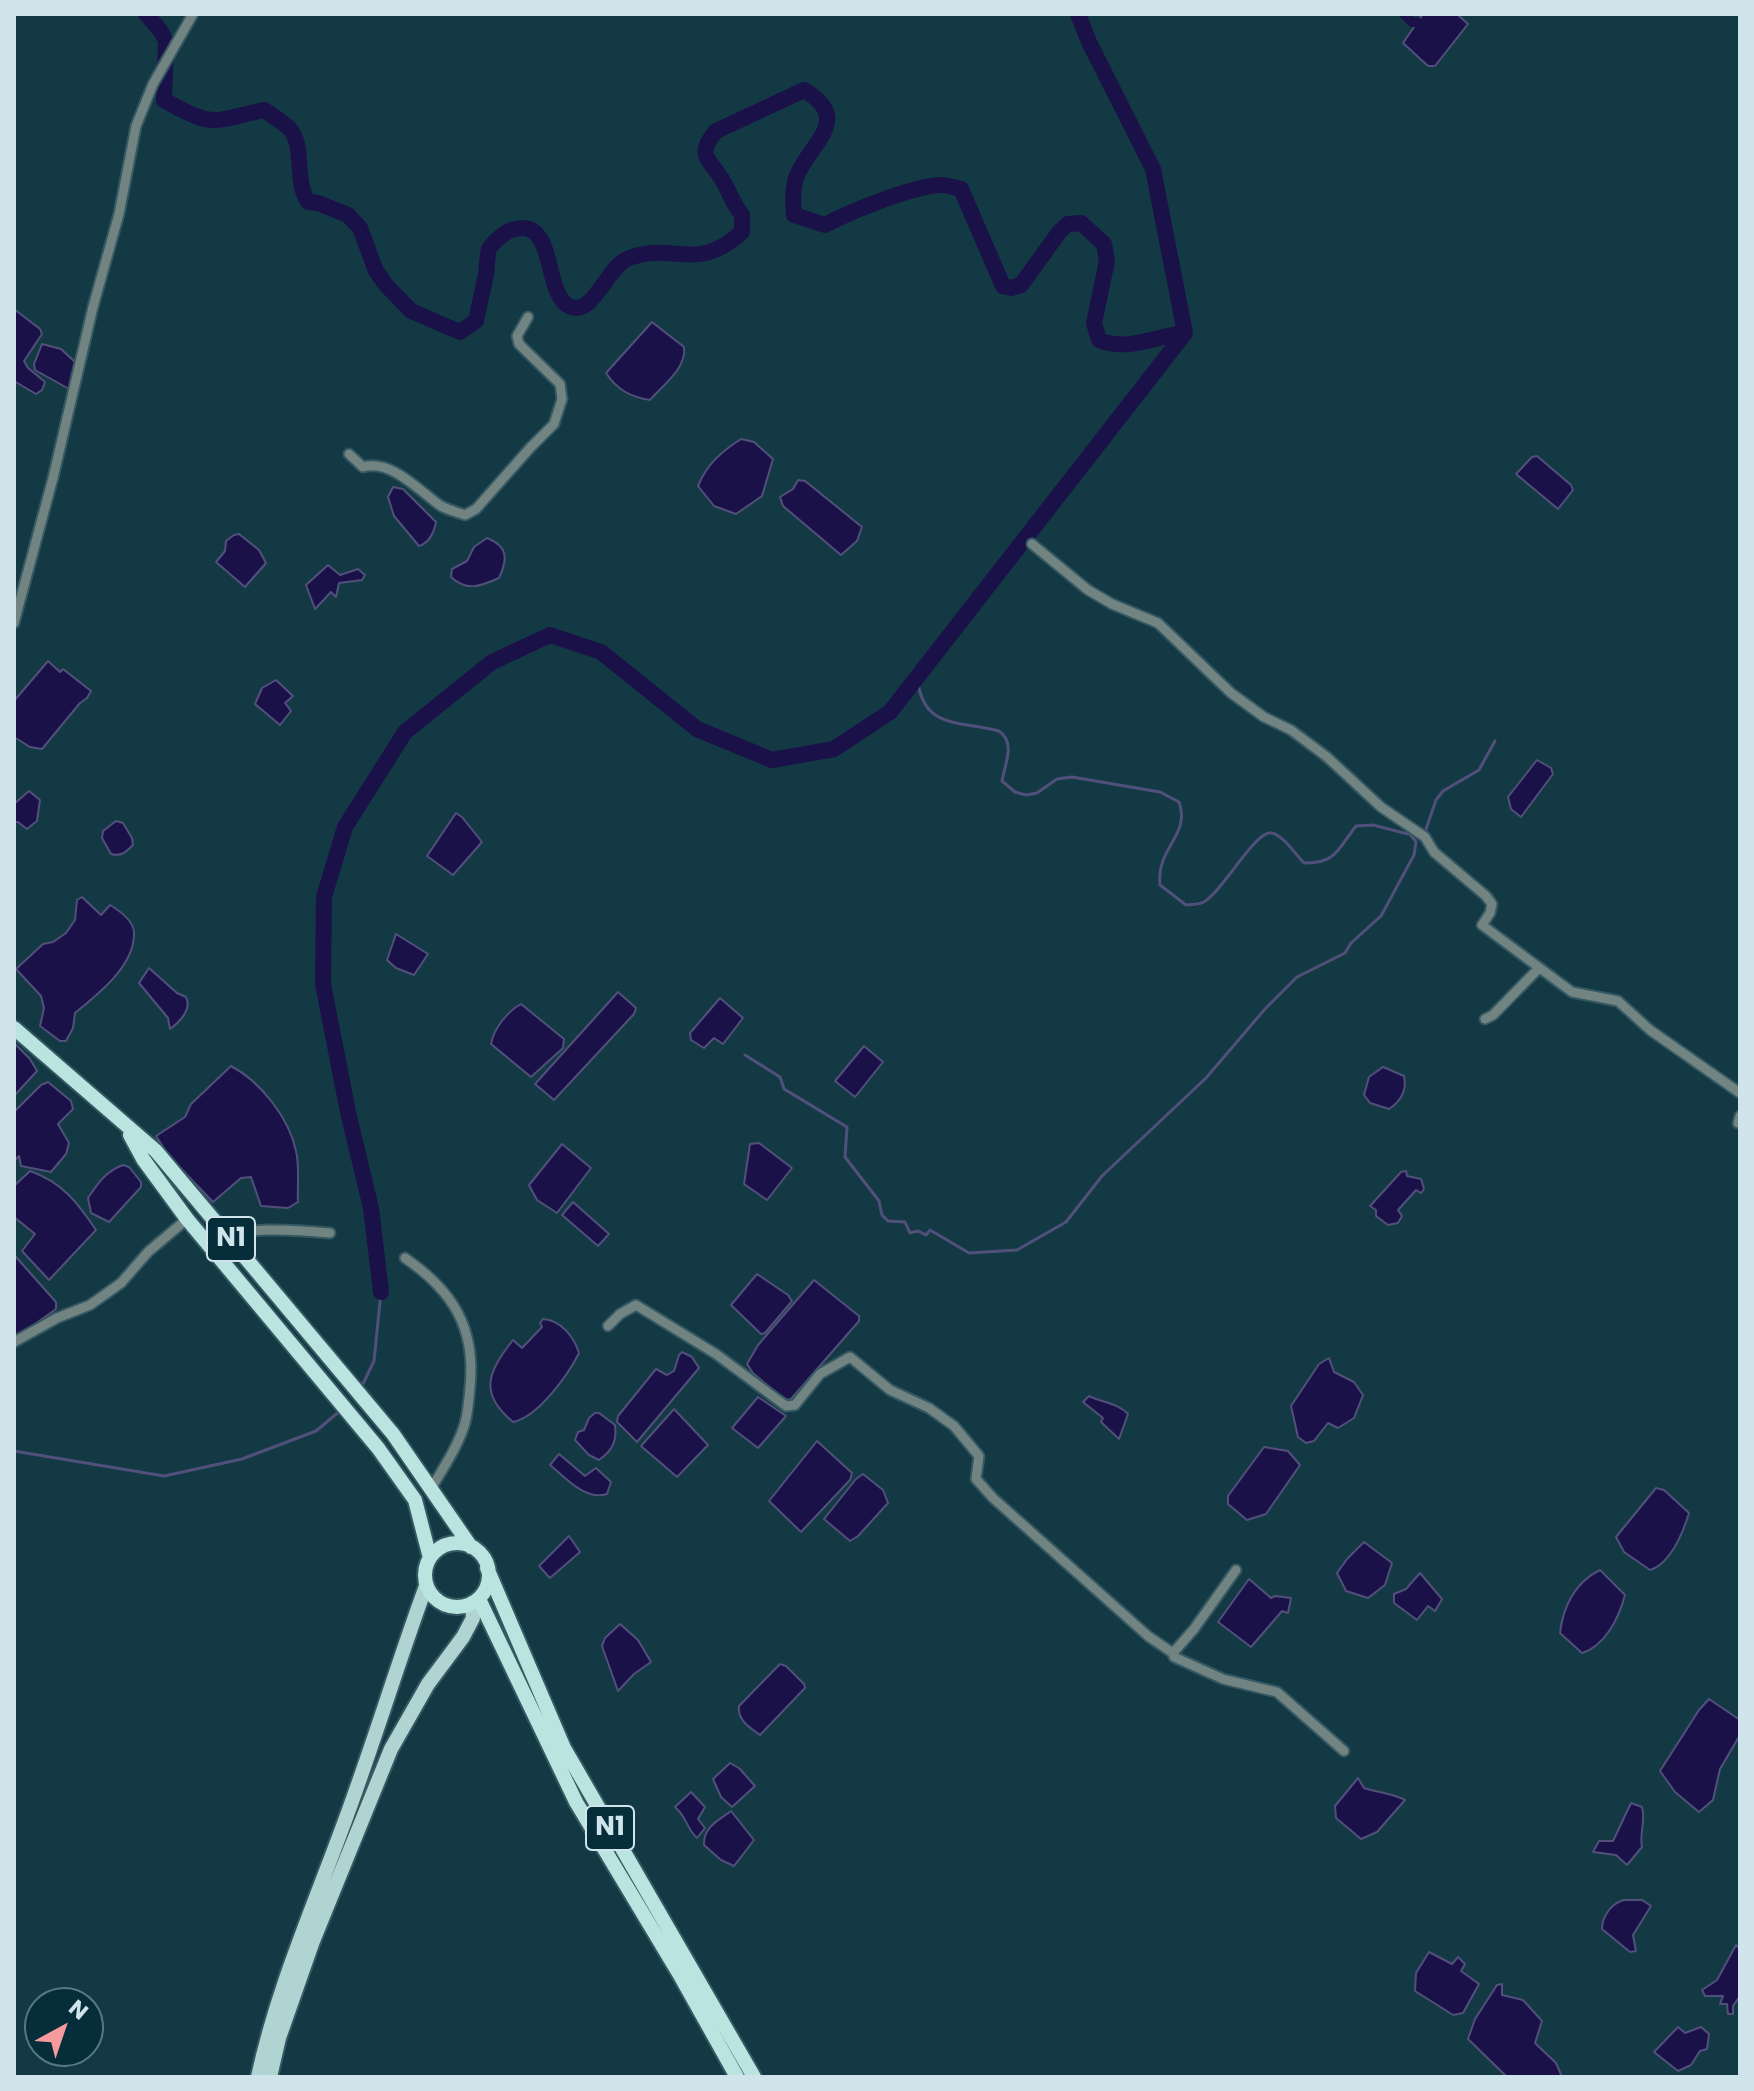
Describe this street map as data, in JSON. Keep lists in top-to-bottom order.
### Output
{
  "streets": {
    "highway": ["N1"]
  },
  "north": "top right"
}
